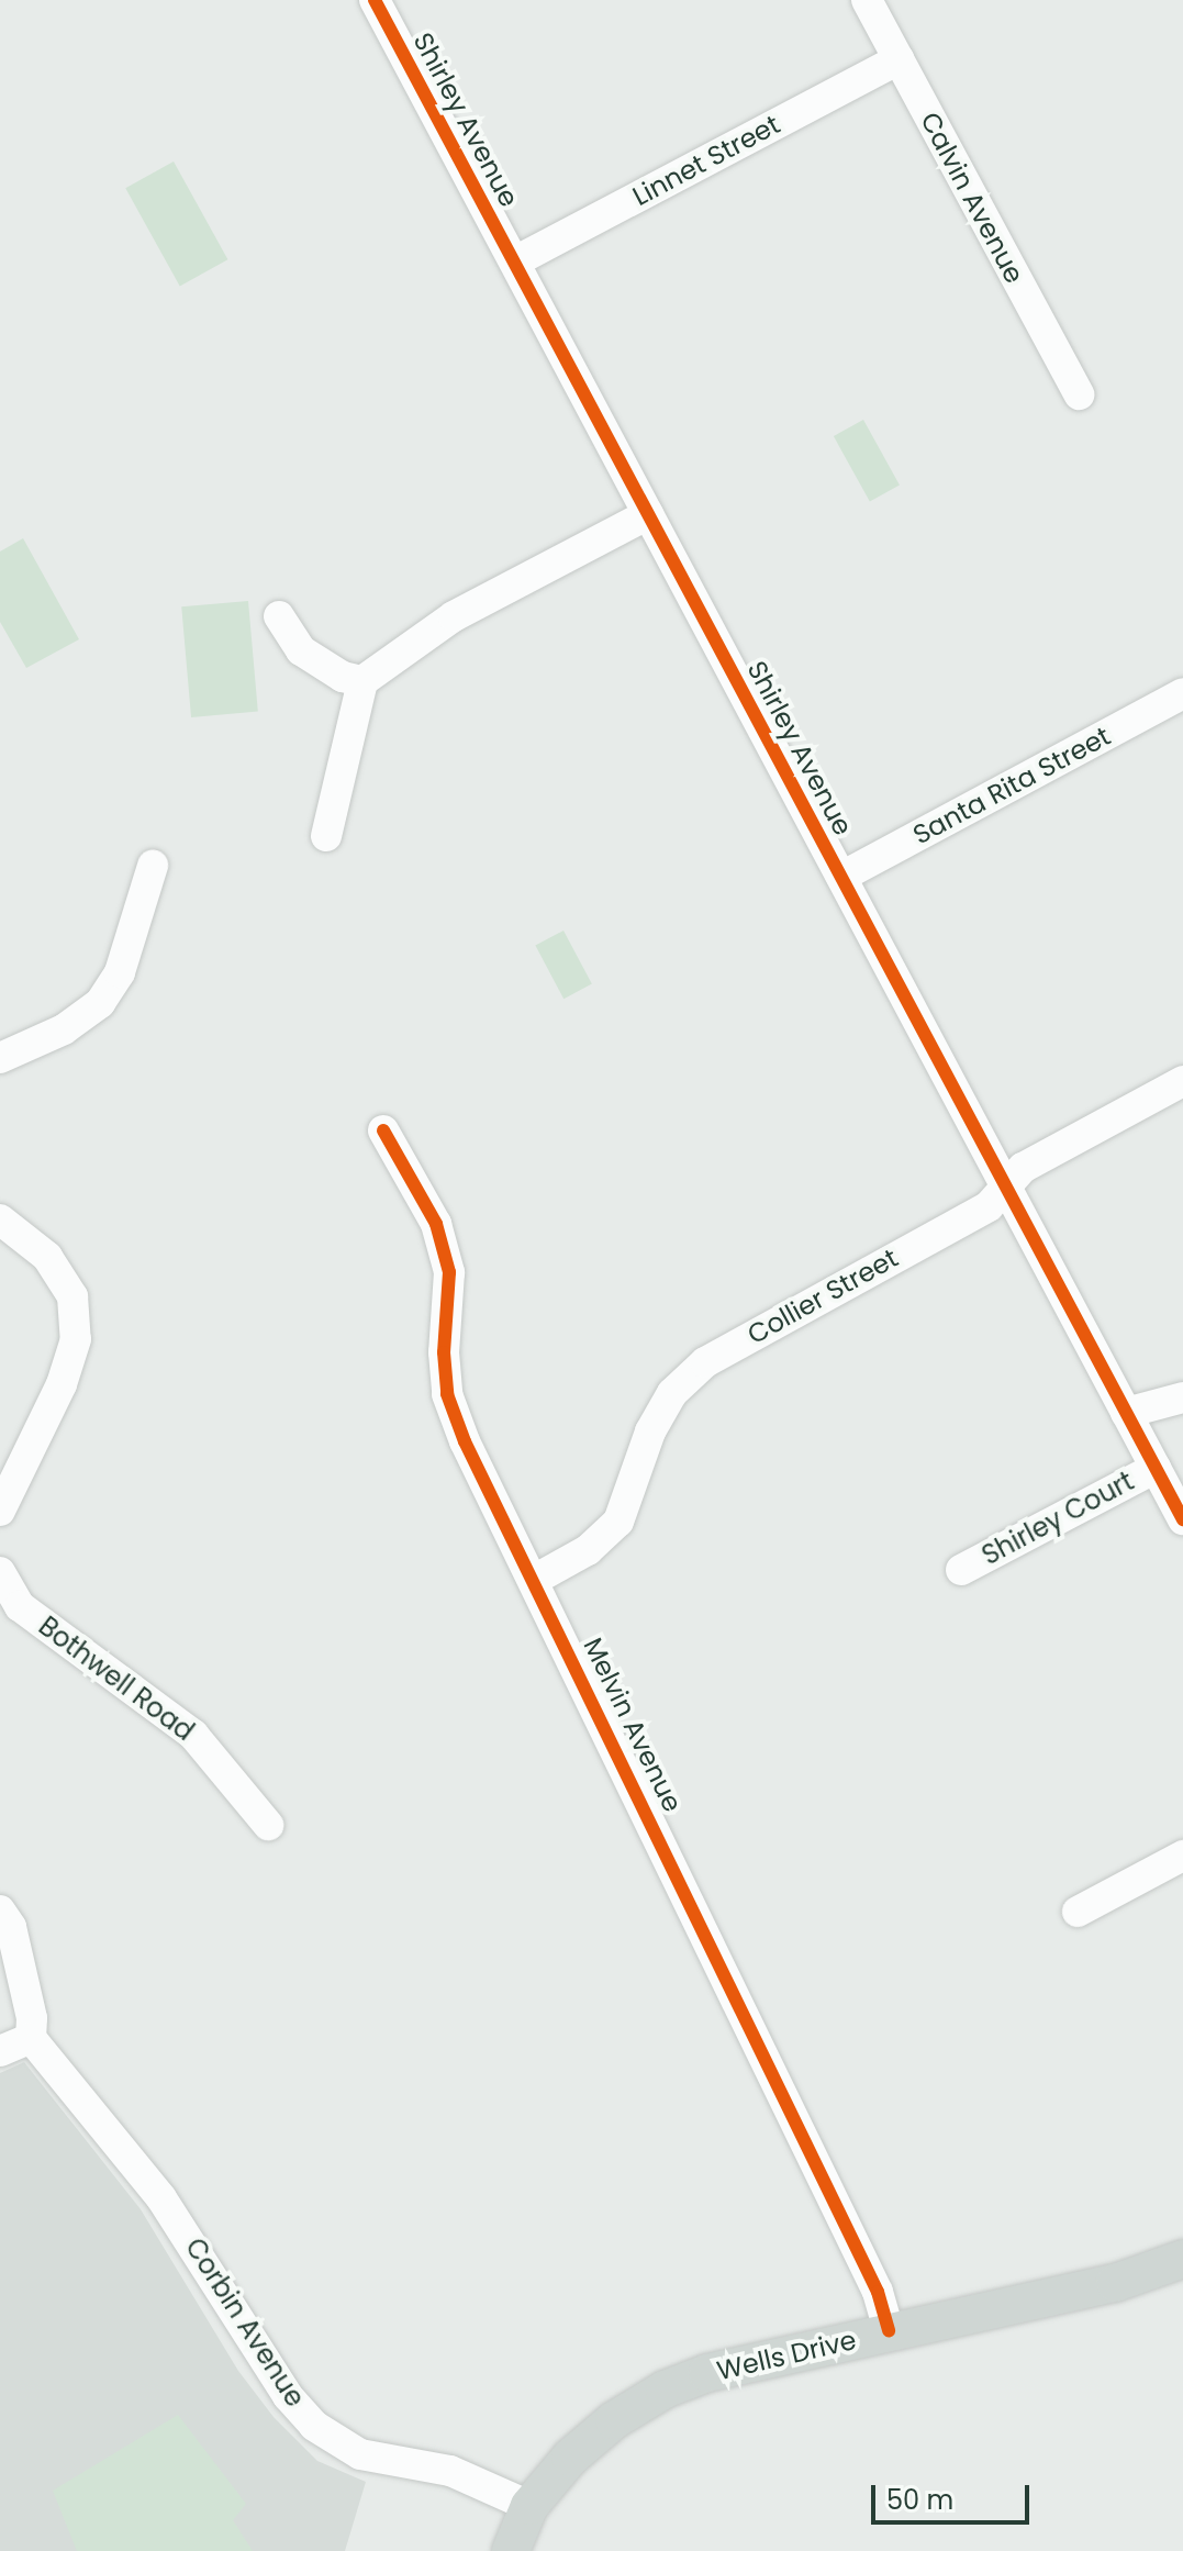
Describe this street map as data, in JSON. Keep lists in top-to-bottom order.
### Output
{
  "streets": {
    "main road": ["Wells Drive"],
    "street": [
      "Shirley Avenue",
      "Linnet Street",
      "Calvin Avenue",
      "Santa Rita Street",
      "Collier Street",
      "Shirley Court",
      "Bothwell Road",
      "Melvin Avenue",
      "Corbin Avenue"
    ]
  },
  "crossings": [
    ["Shirley Avenue", "Linnet Street"],
    ["Shirley Avenue", "Santa Rita Street"],
    ["Shirley Avenue", "Collier Street"],
    ["Shirley Avenue", "Shirley Court"],
    ["Linnet Street", "Calvin Avenue"],
    ["Collier Street", "Melvin Avenue"],
    ["Melvin Avenue", "Wells Drive"],
    ["Corbin Avenue", "Wells Drive"]
  ],
  "scale_bar": "50 m"
}
